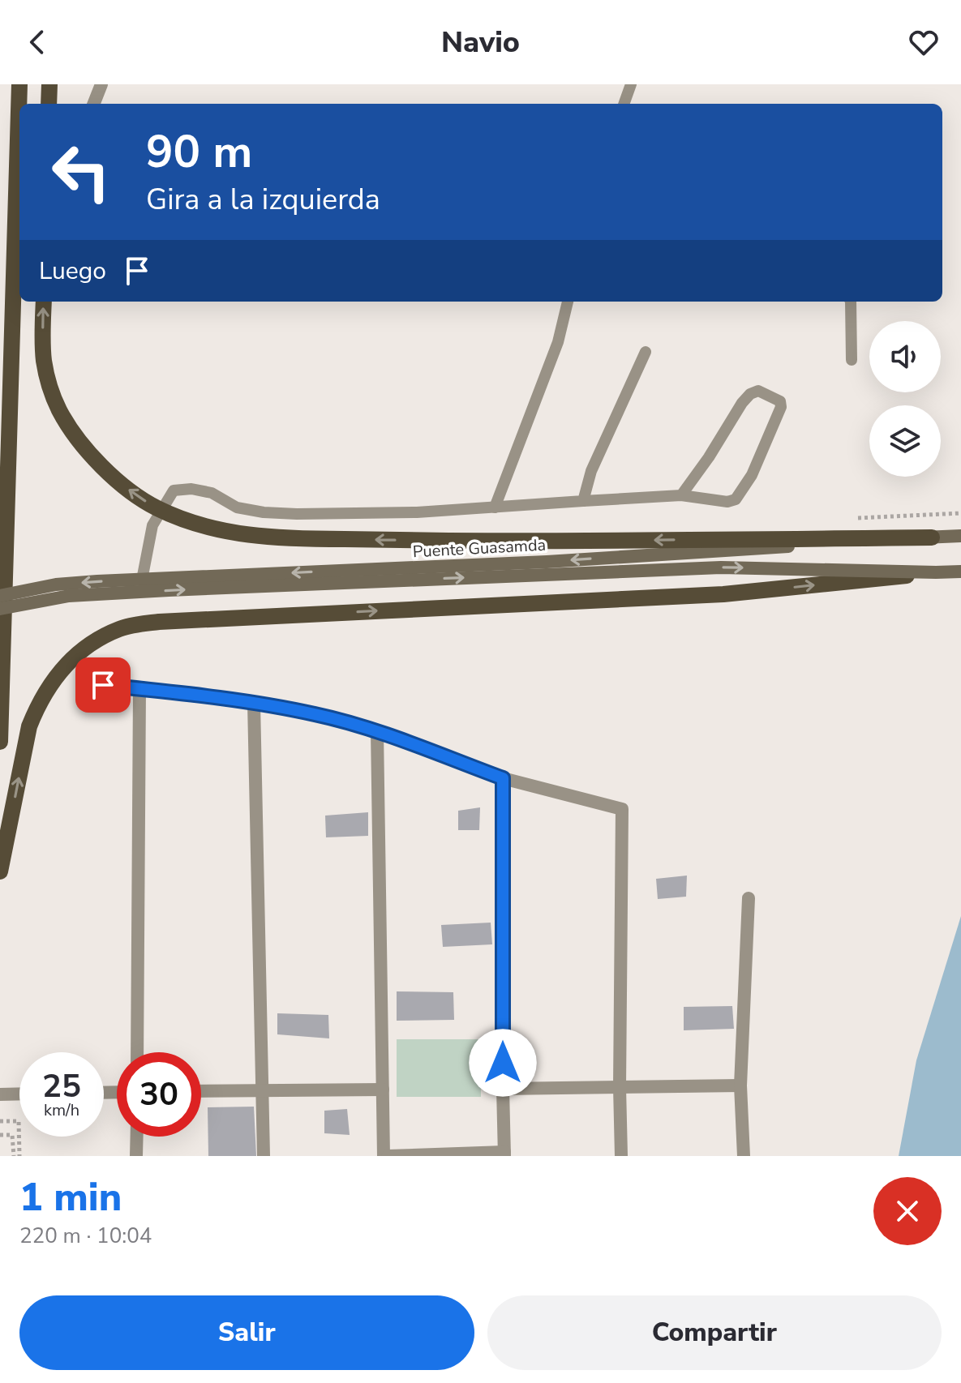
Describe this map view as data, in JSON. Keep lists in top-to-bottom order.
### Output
{
  "streets": {
    "main road": ["Puente Guasamda"]
  },
  "page": {
    "header": "Navio",
    "turn": ["90 m", "Gira a la izquierda"],
    "then": "Luego",
    "speed": "25 km/h",
    "limit": "30",
    "heading": ["1 min", "220 m · 10:04"],
    "buttons": ["Salir", "Compartir"]
  }
}
